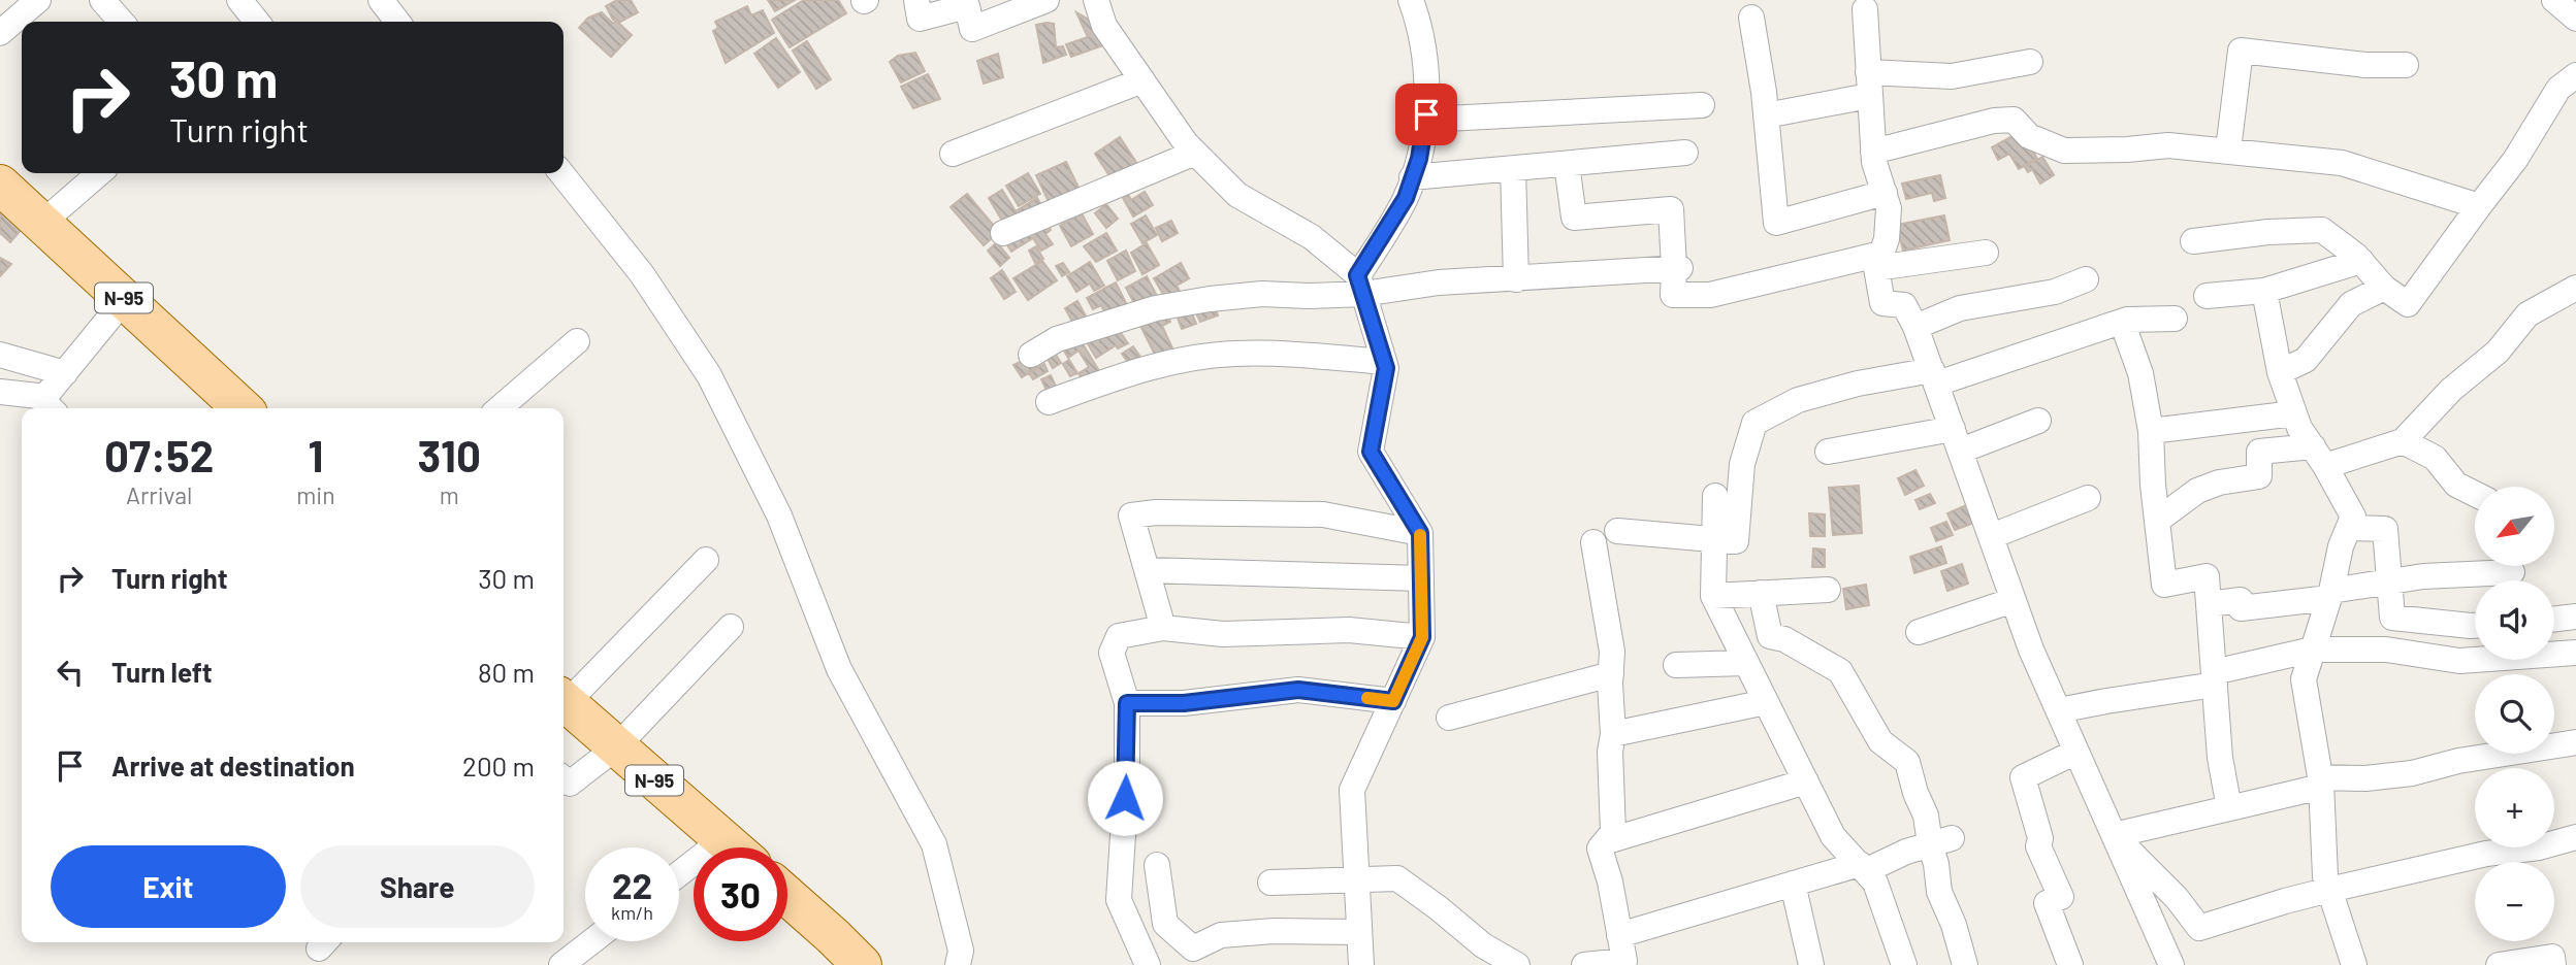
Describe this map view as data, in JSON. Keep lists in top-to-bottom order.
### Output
{
  "streets": {
    "main road": ["N-95"]
  },
  "north": "bottom left",
  "page": {
    "turn": ["30 m", "Turn right"],
    "eta": [
      "07:52",
      "Arrival",
      "1",
      "min",
      "310",
      "m"
    ],
    "map_buttons": ["+", "−"],
    "list": [
      {
        "name": "Turn right",
        "value": "30 m"
      },
      {
        "name": "Turn left",
        "value": "80 m"
      },
      {
        "name": "Arrive at destination",
        "value": "200 m"
      }
    ],
    "buttons": ["Exit", "Share"],
    "speed": "22 km/h",
    "limit": "30"
  }
}
